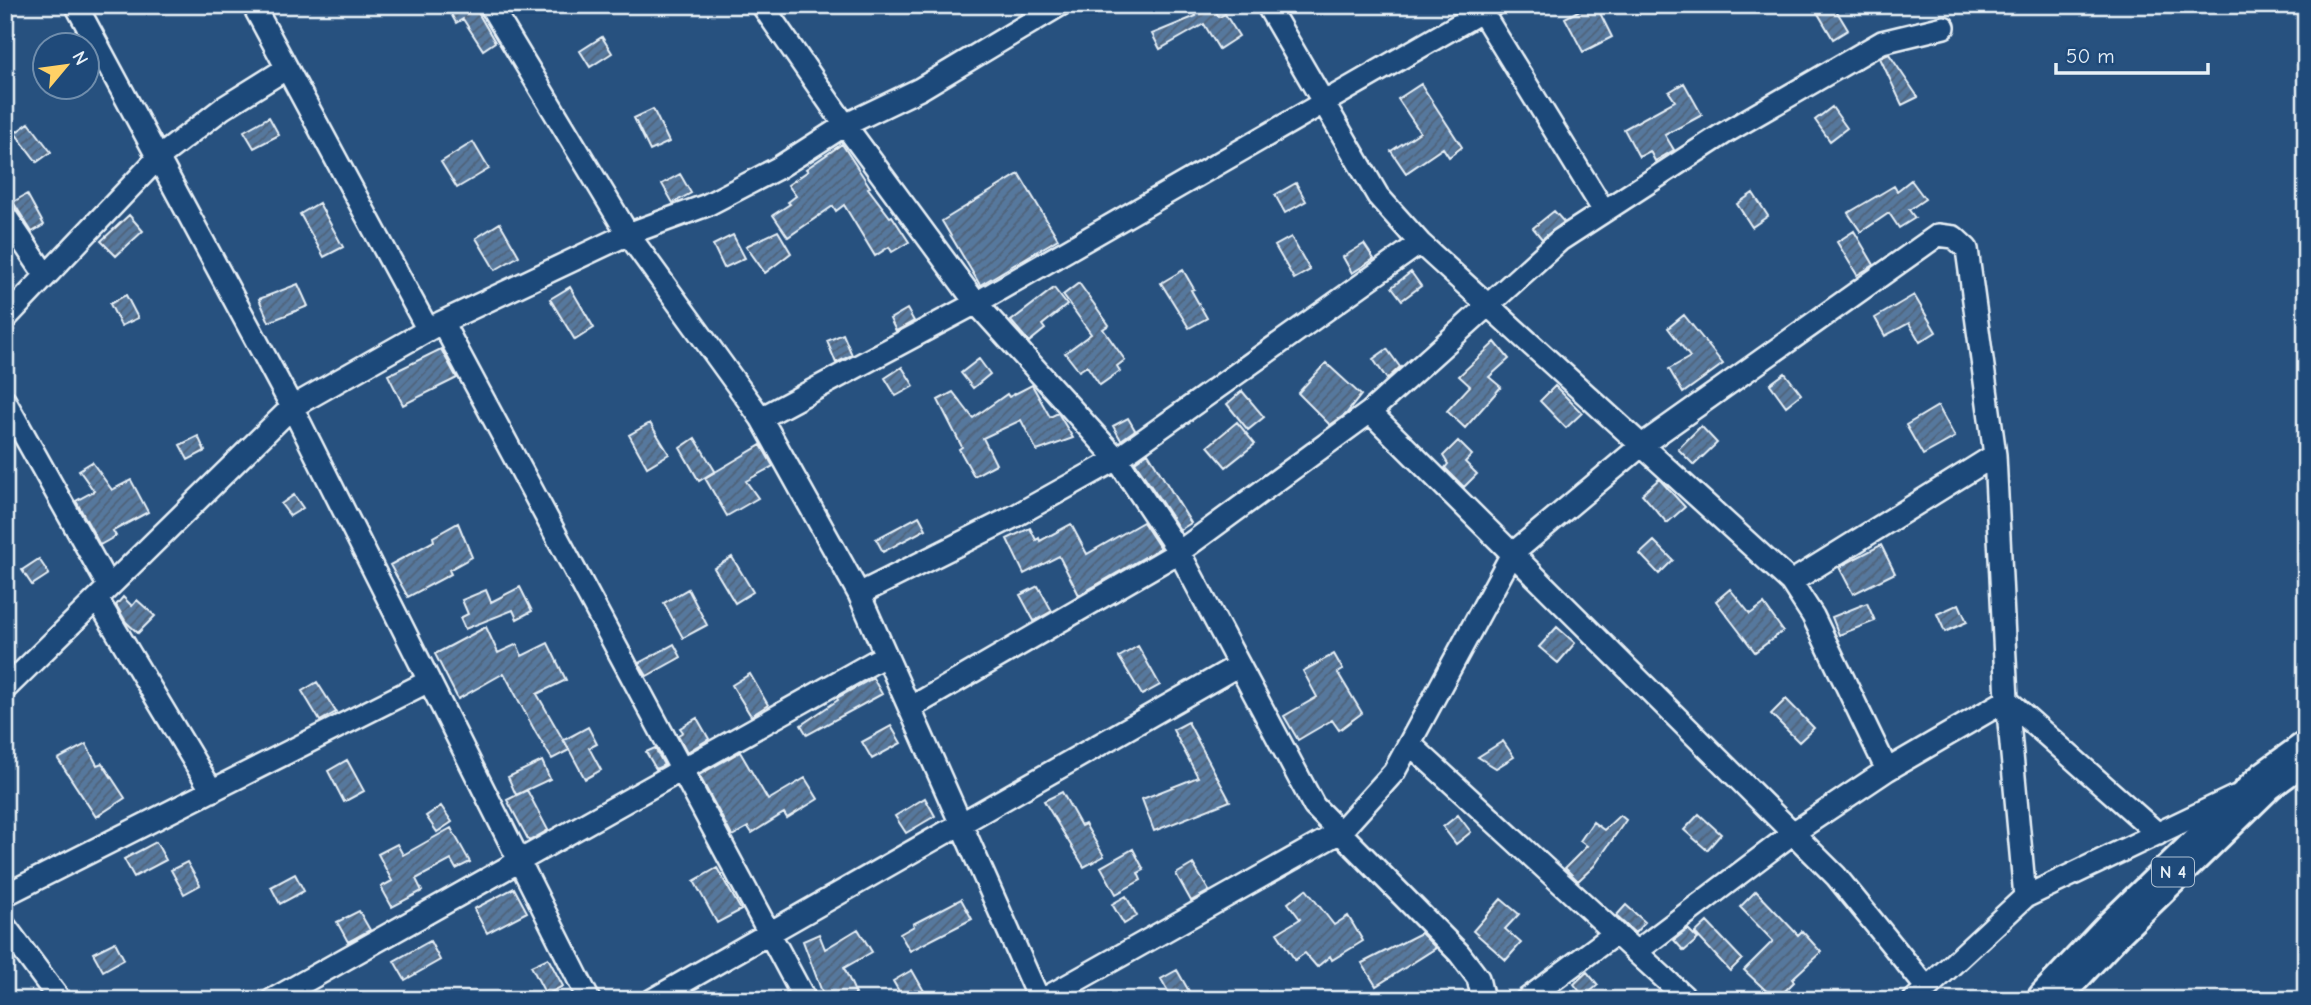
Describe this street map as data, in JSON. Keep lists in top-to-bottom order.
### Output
{
  "streets": {
    "highway": ["N 4"]
  },
  "scale_bar": "50 m",
  "north": "top right"
}
